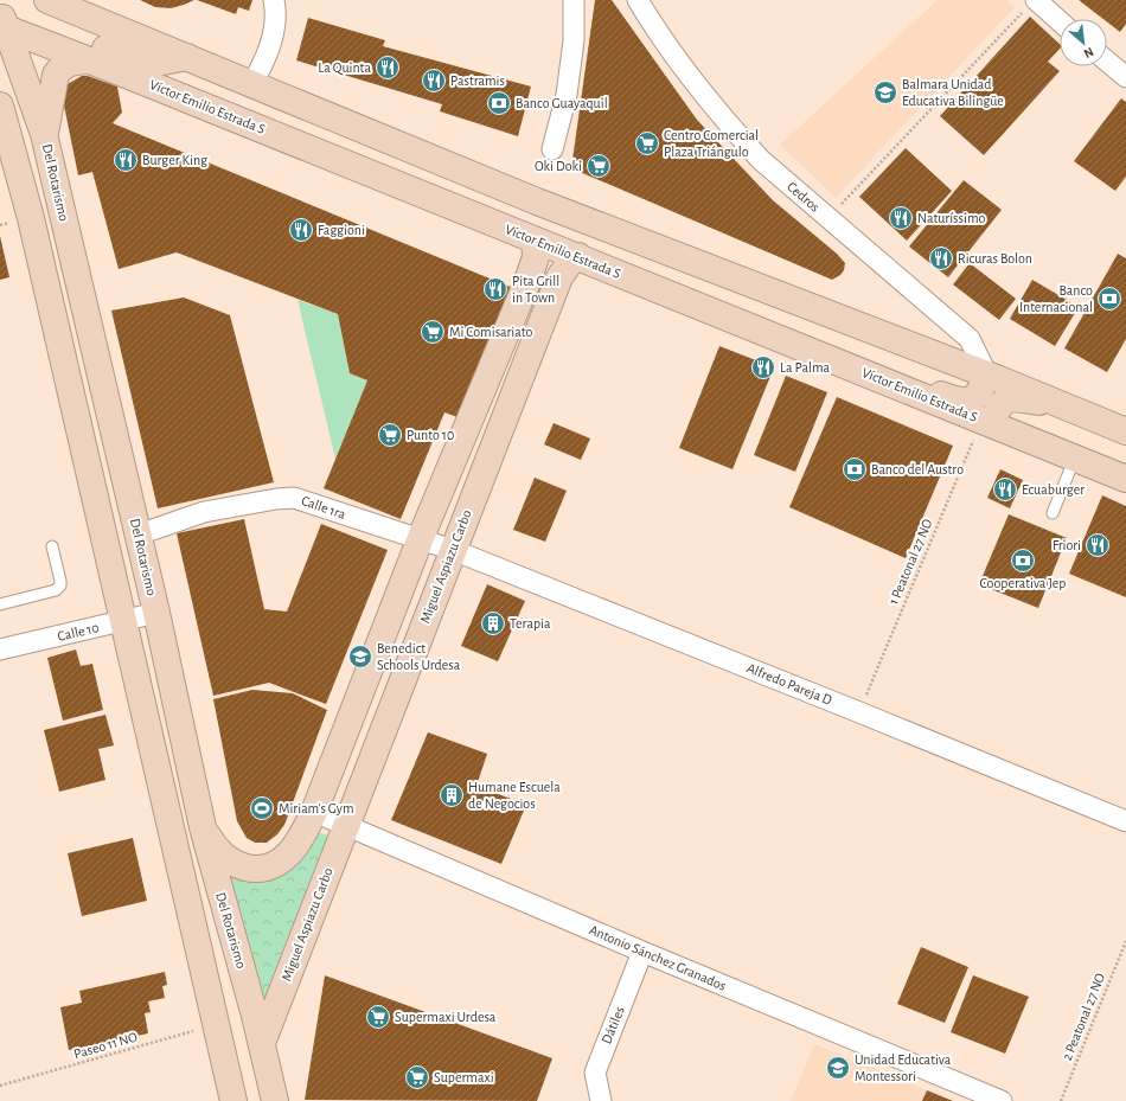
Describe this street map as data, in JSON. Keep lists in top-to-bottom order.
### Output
{
  "streets": {
    "main road": ["Víctor Emilio Estrada S", "Del Rotarismo", "Miguel Aspiazu Carbo"],
    "street": [
      "Cedros",
      "Calle 1ra",
      "Calle 10",
      "Alfredo Pareja D",
      "Antonio Sánchez Granados",
      "Dátiles"
    ],
    "path": ["1 Peatonal 27 NO", "2 Peatonal 27 NO", "Paseo 11 NO"]
  },
  "crossings": [
    ["Víctor Emilio Estrada S", "Del Rotarismo"],
    ["Víctor Emilio Estrada S", "1 Peatonal 27 NO"],
    ["Víctor Emilio Estrada S", "Miguel Aspiazu Carbo"],
    ["Del Rotarismo", "Calle 1ra"],
    ["Del Rotarismo", "Miguel Aspiazu Carbo"],
    ["Del Rotarismo", "Calle 10"],
    ["Calle 1ra", "Miguel Aspiazu Carbo"],
    ["Calle 1ra", "Alfredo Pareja D"],
    ["1 Peatonal 27 NO", "Alfredo Pareja D"],
    ["Miguel Aspiazu Carbo", "Alfredo Pareja D"],
    ["Miguel Aspiazu Carbo", "Antonio Sánchez Granados"],
    ["Antonio Sánchez Granados", "Dátiles"]
  ],
  "places": {
    "restaurant": [
      "La Quinta",
      "Pastramis",
      "Burger King",
      "Naturíssimo",
      "Faggioni",
      "Ricuras Bolon",
      "Pita Grill in Town",
      "La Palma",
      "Ecuaburger",
      "Friori"
    ],
    "school or university": ["Balmara Unidad Educativa Bilingüe", "Benedict Schools Urdesa", "Unidad Educativa Montessori"],
    "bank": [
      "Banco Guayaquil",
      "Banco Internacional",
      "Banco del Austro",
      "Cooperativa Jep"
    ],
    "supermarket": [
      "Centro Comercial Plaza Triángulo",
      "Oki Doki",
      "Mi Comisariato",
      "Punto 10",
      "Supermaxi Urdesa",
      "Supermaxi"
    ],
    "building": ["Terapia", "Humane Escuela de Negocios"],
    "sports": ["Miriam's Gym"]
  },
  "north": "bottom right"
}
